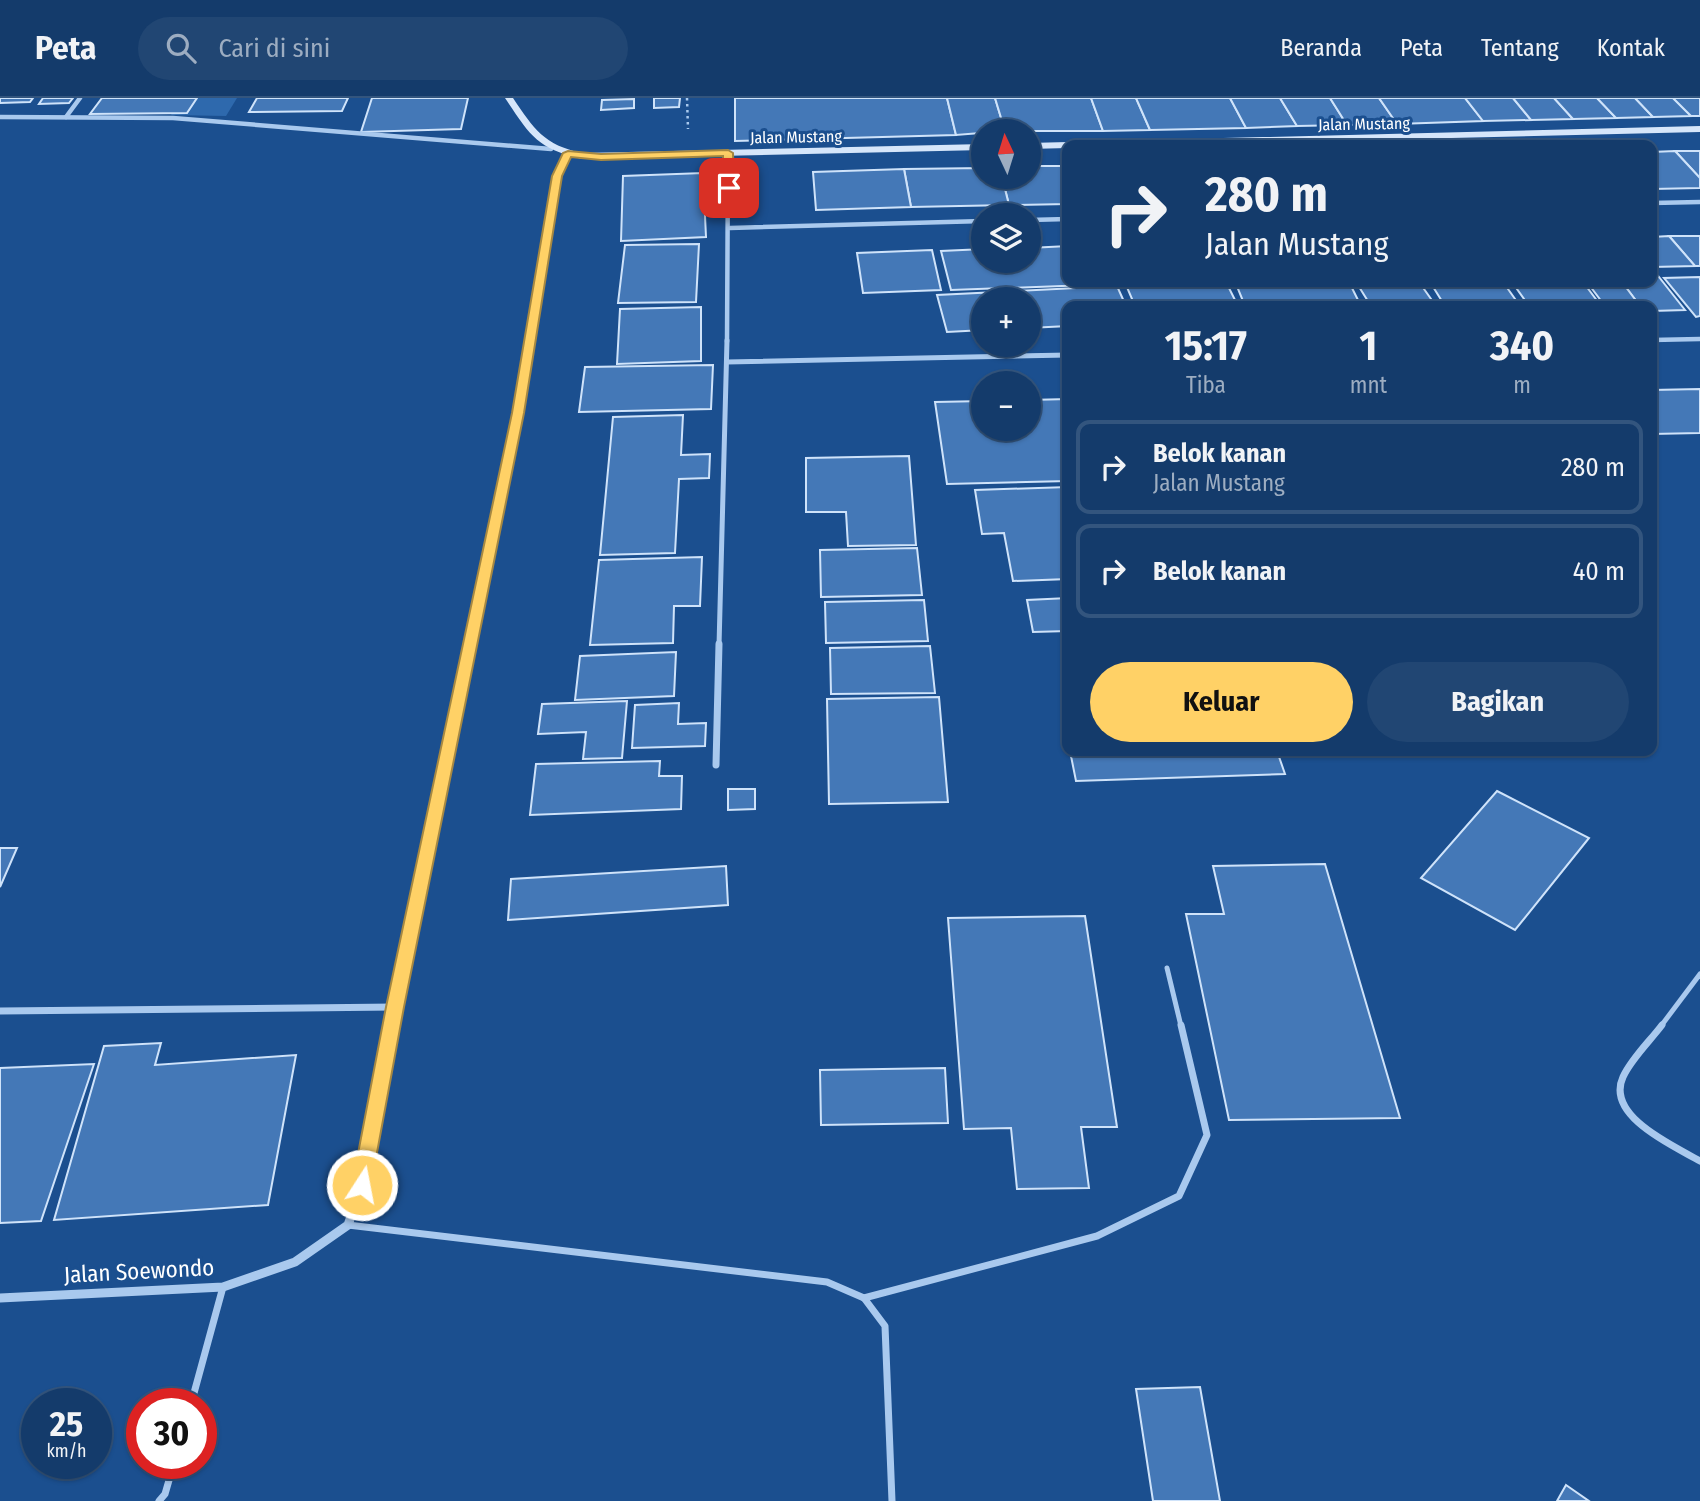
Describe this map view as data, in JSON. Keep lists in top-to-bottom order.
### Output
{
  "streets": {
    "main road": ["Jalan Mustang"],
    "street": ["Jalan Soewondo"]
  },
  "north": "top",
  "page": {
    "header": "Peta",
    "search": "Cari di sini",
    "nav": [
      "Beranda",
      "Peta",
      "Tentang",
      "Kontak"
    ],
    "map_buttons": ["+", "−"],
    "turn": ["280 m", "Jalan Mustang"],
    "eta": [
      "15:17",
      "Tiba",
      "1",
      "mnt",
      "340",
      "m"
    ],
    "list": [
      {
        "name": "Belok kanan",
        "note": "Jalan Mustang",
        "value": "280 m"
      },
      {
        "name": "Belok kanan",
        "value": "40 m"
      }
    ],
    "buttons": ["Keluar", "Bagikan"],
    "speed": "25 km/h",
    "limit": "30"
  }
}
